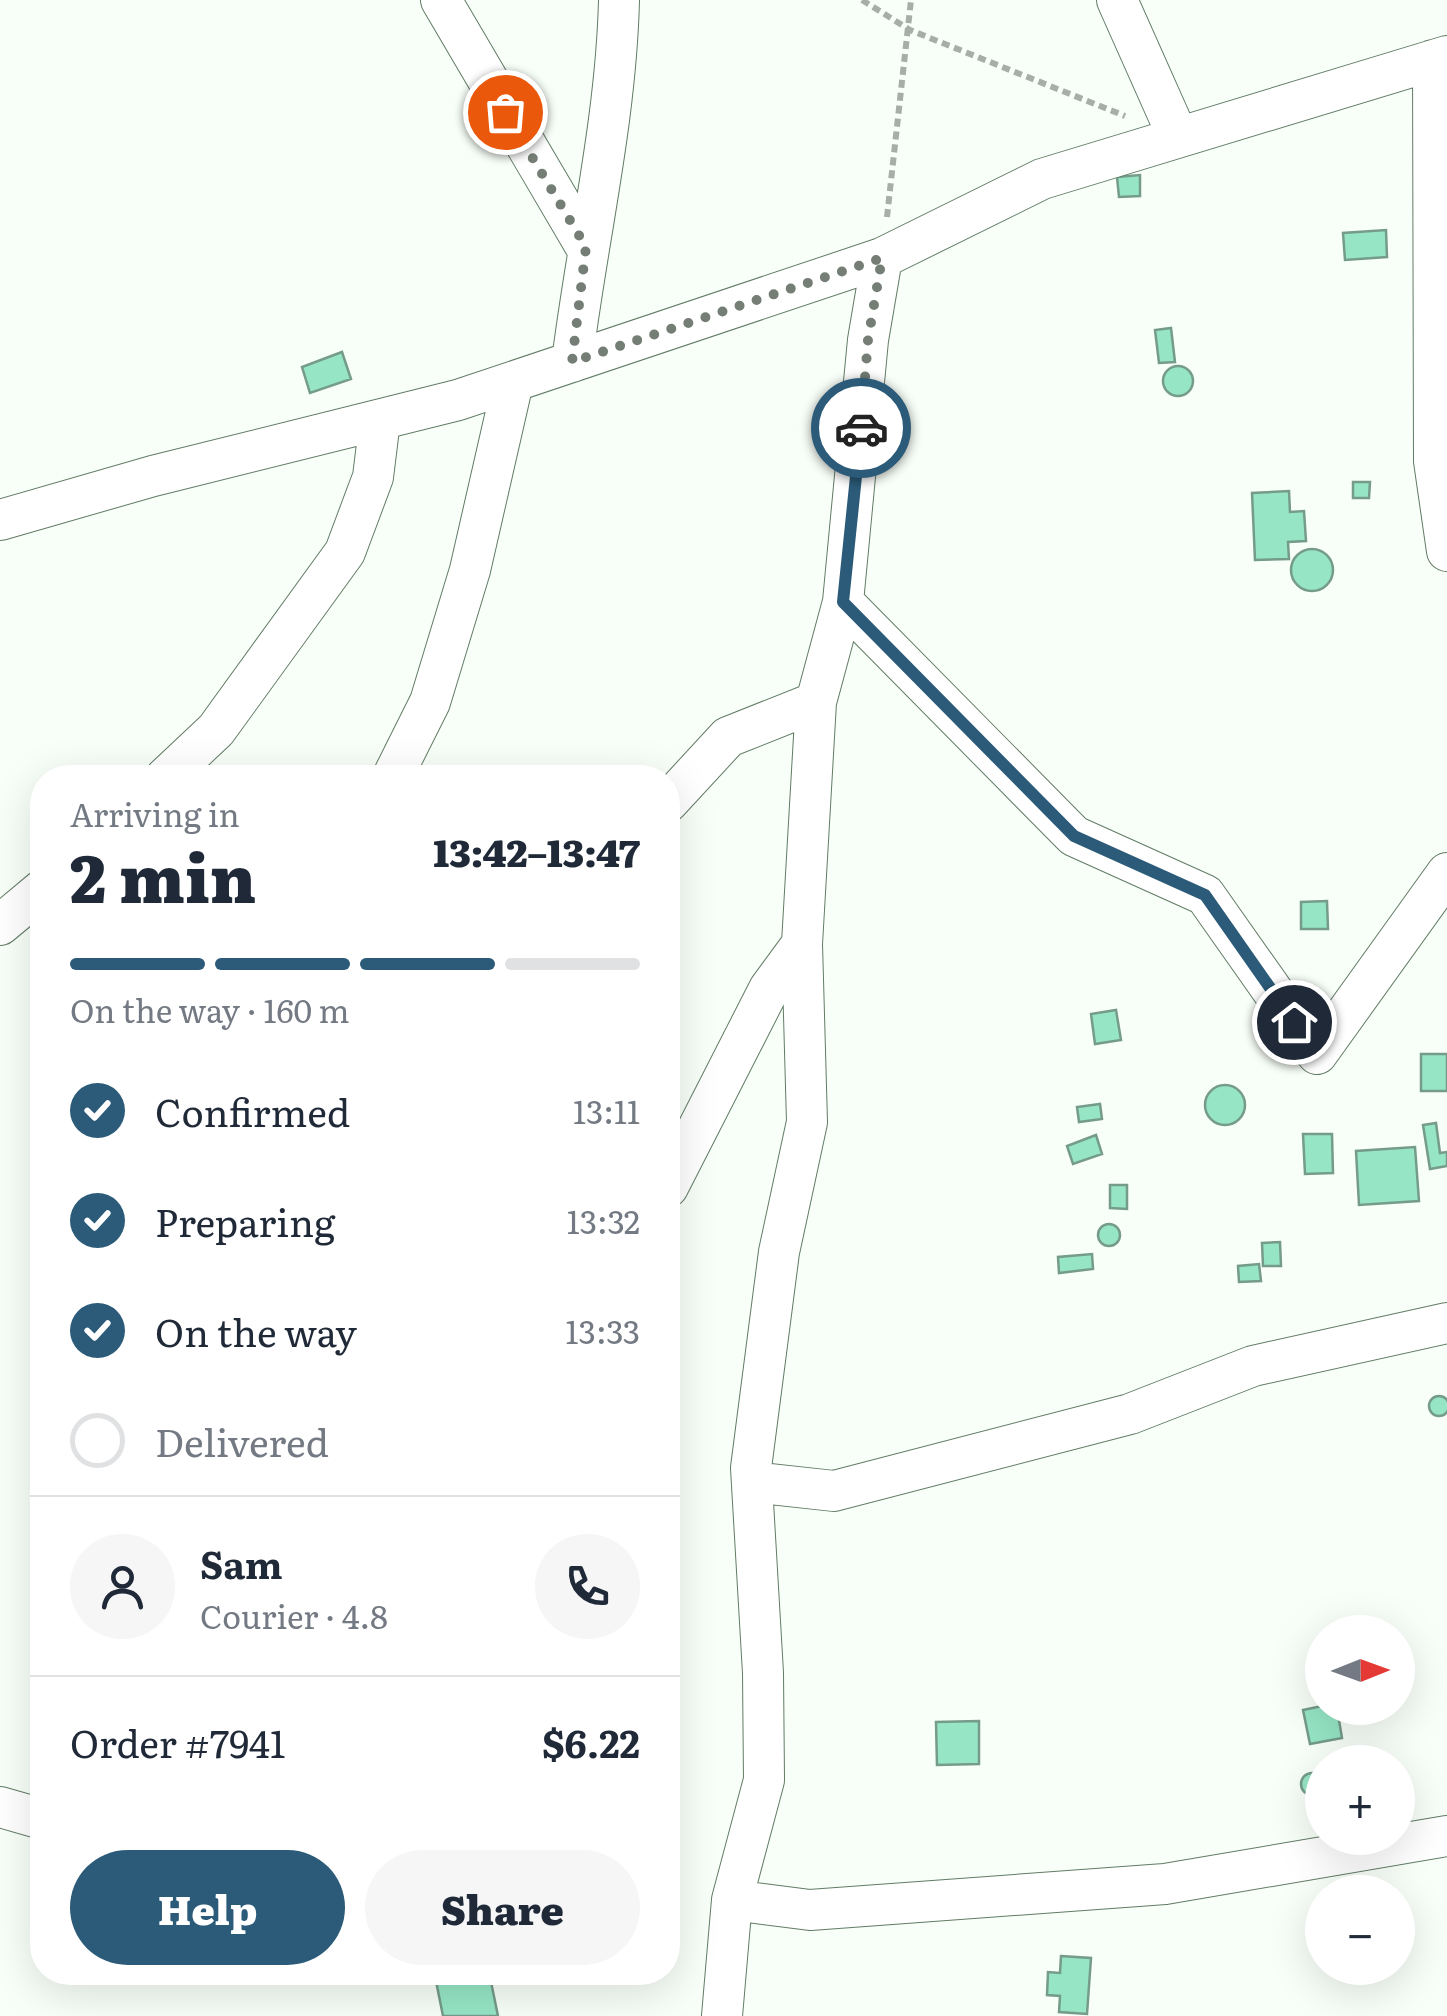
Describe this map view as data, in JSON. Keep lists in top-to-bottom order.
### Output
{
  "north": "right",
  "page": {
    "heading": ["2 min", "Arriving in", "13:42–13:47"],
    "panel": [
      "Sam",
      "Courier · 4.8",
      "Order #7941",
      "$6.22"
    ],
    "bar": "On the way · 160 m",
    "list": [
      ["Confirmed", "13:11"],
      ["Preparing", "13:32"],
      ["On the way", "13:33"],
      "Delivered"
    ],
    "map_buttons": ["+", "−"],
    "buttons": ["Help", "Share"]
  }
}
